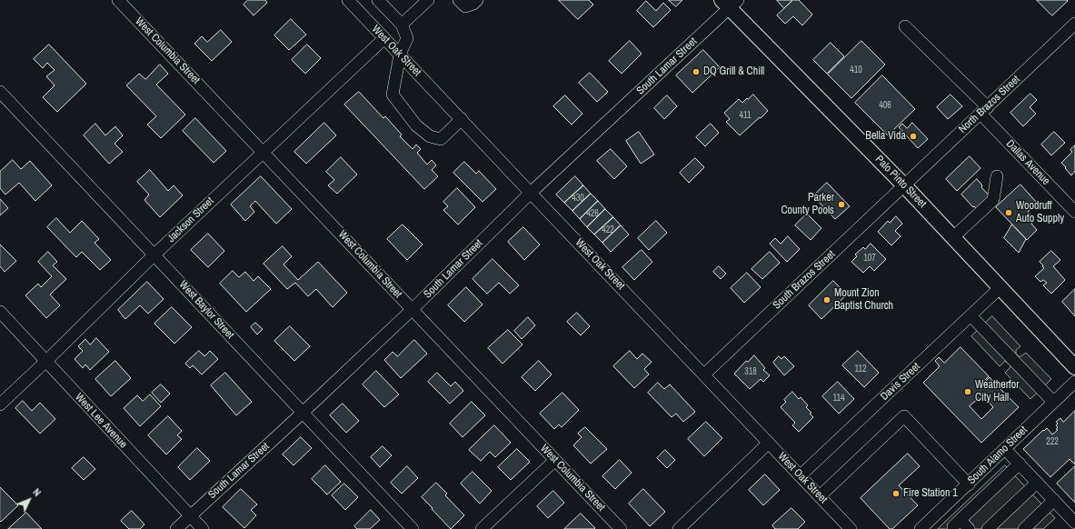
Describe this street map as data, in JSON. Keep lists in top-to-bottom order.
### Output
{
  "streets": {
    "main road": ["Palo Pinto Street"],
    "street": [
      "West Columbia Street",
      "West Oak Street",
      "South Lamar Street",
      "North Brazos Street",
      "Dallas Avenue",
      "Jackson Street",
      "South Brazos Street",
      "West Baylor Street",
      "Davis Street",
      "West Lee Avenue",
      "South Alamo Street"
    ]
  },
  "crossings": [
    ["West Columbia Street", "South Lamar Street"],
    ["West Columbia Street", "Jackson Street"],
    ["West Oak Street", "South Lamar Street"],
    ["West Oak Street", "Jackson Street"],
    ["West Oak Street", "South Brazos Street"],
    ["West Oak Street", "Davis Street"],
    ["South Lamar Street", "Palo Pinto Street"],
    ["South Lamar Street", "West Baylor Street"],
    ["South Lamar Street", "West Lee Avenue"],
    ["North Brazos Street", "Dallas Avenue"],
    ["North Brazos Street", "Palo Pinto Street"],
    ["North Brazos Street", "South Brazos Street"],
    ["Palo Pinto Street", "South Brazos Street"],
    ["Palo Pinto Street", "Davis Street"],
    ["Jackson Street", "West Baylor Street"],
    ["Jackson Street", "West Lee Avenue"]
  ],
  "places": [
    "DQ Grill & Chill",
    "Bella Vida",
    "Parker County Pools",
    "Woodruff Auto Supply",
    "Mount Zion Baptist Church",
    "Weatherfor City Hall",
    "Fire Station 1"
  ],
  "house_numbers": [
    "410",
    "406",
    "411",
    "430",
    "426",
    "422",
    "107",
    "112",
    "318",
    "114",
    "222"
  ],
  "north": "top right"
}
